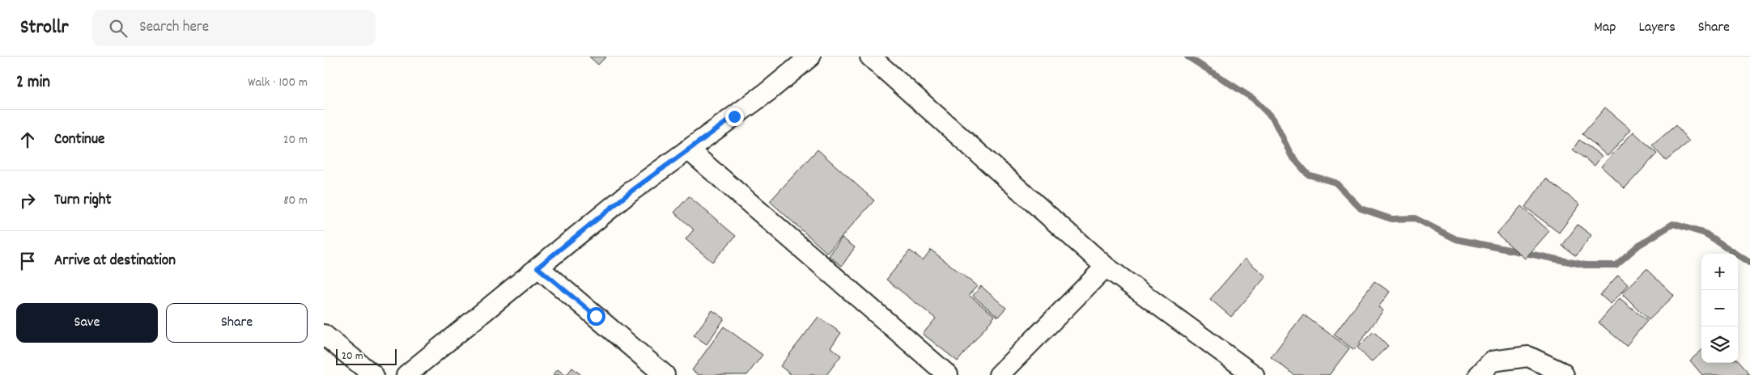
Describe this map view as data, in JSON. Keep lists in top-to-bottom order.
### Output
{
  "scale_bar": "20 m",
  "page": {
    "header": "Strollr",
    "search": "Search here",
    "nav": ["Map", "Layers", "Share"],
    "heading": ["2 min", "Walk · 100 m"],
    "list": [
      ["Continue", "20 m"],
      ["Turn right", "80 m"],
      "Arrive at destination"
    ],
    "map_buttons": ["+", "−"],
    "buttons": ["Save", "Share"],
    "scale": "20 m"
  }
}
